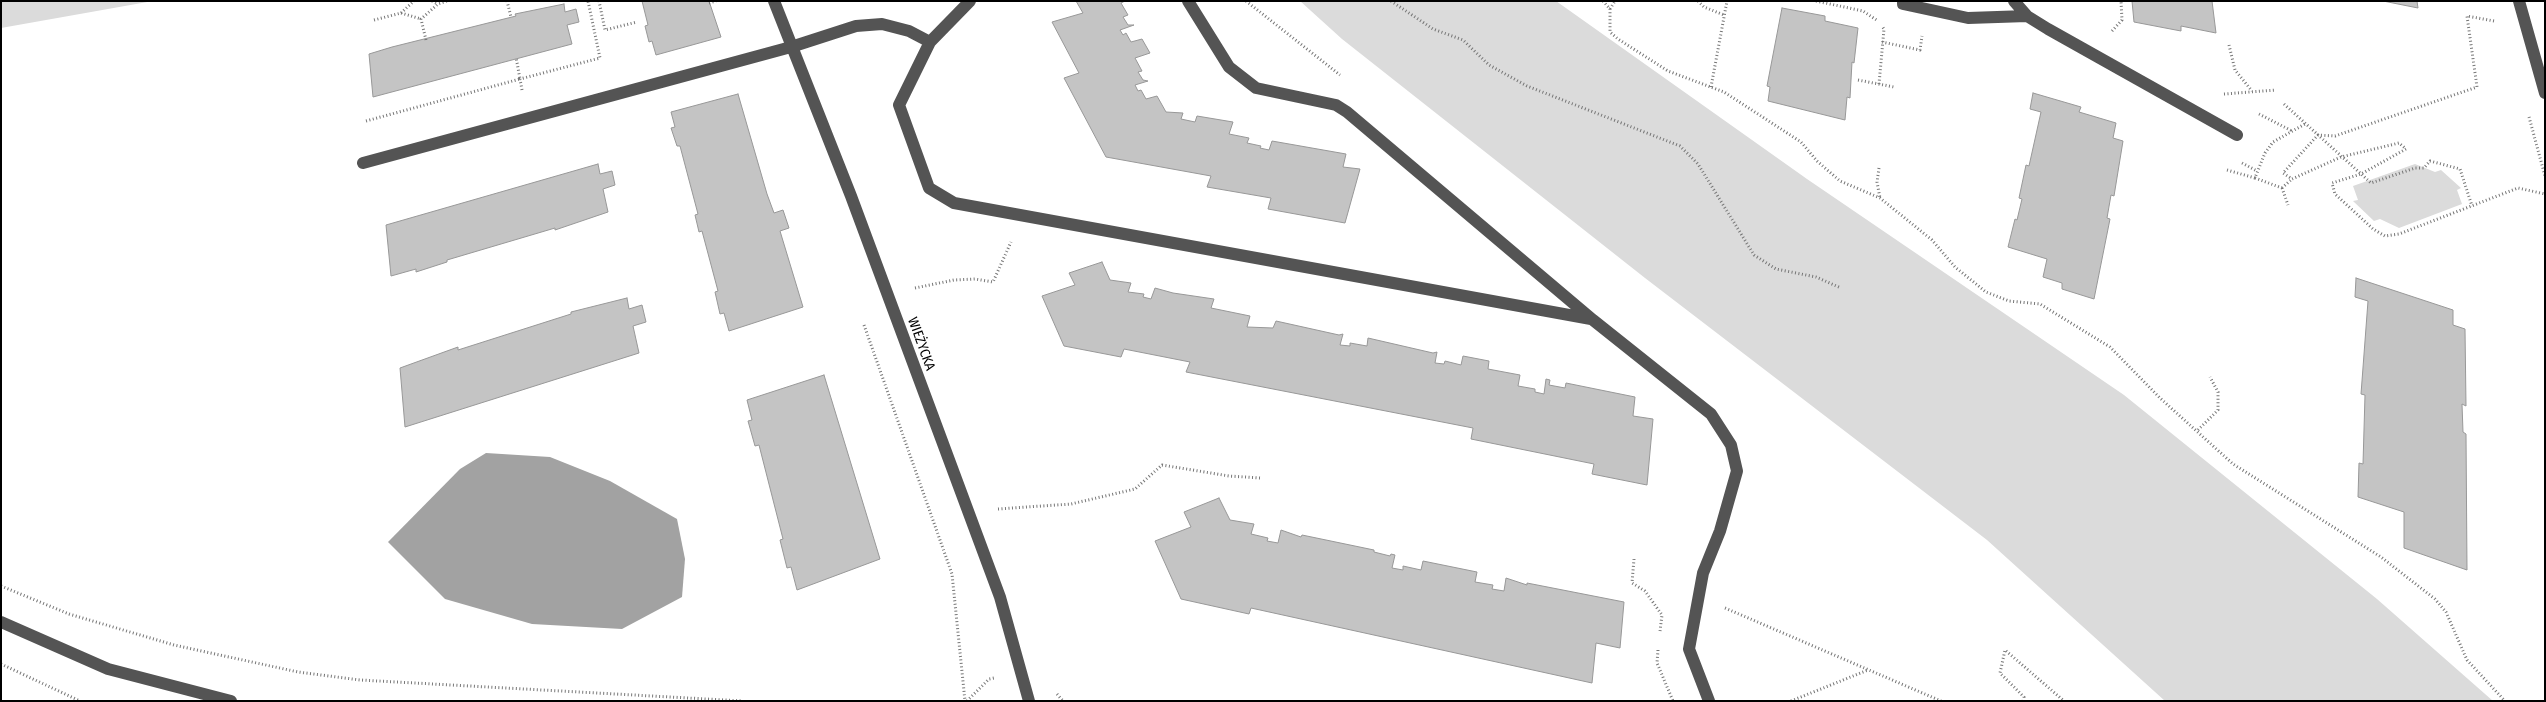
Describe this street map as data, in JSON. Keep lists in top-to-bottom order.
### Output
{
  "streets": {
    "street": ["WIEŻYCKA"]
  }
}
